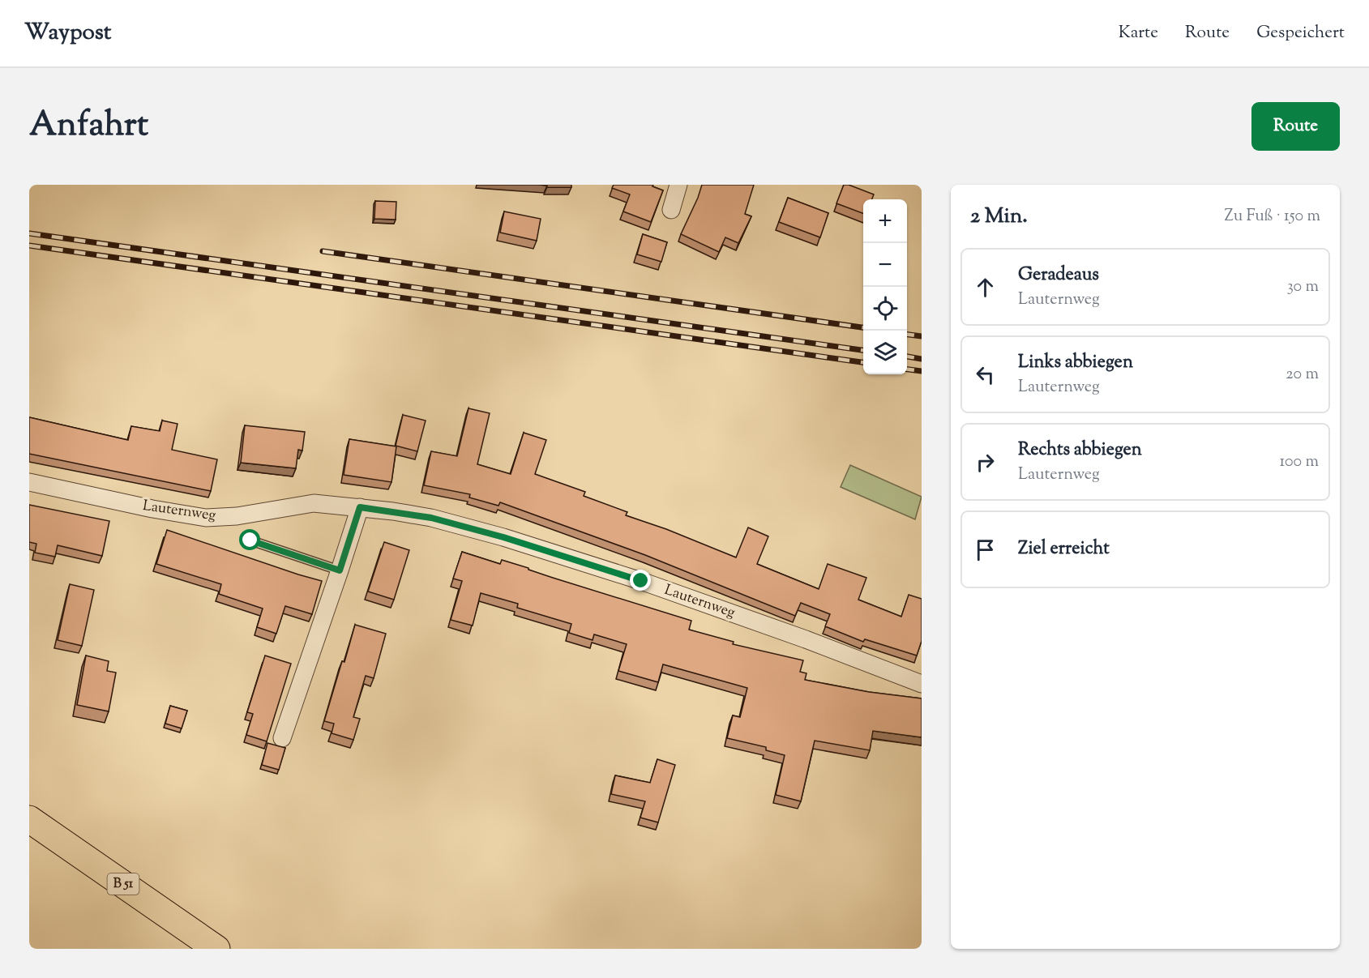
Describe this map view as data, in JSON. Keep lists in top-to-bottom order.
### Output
{
  "streets": {
    "main road": ["B 51"],
    "street": ["Lauternweg"]
  },
  "page": {
    "header": "Waypost",
    "nav": ["Karte", "Route", "Gespeichert"],
    "title": "Anfahrt",
    "buttons": "Route",
    "heading": ["2 Min.", "Zu Fuß · 150 m"],
    "map_buttons": ["+", "−"],
    "list": [
      ["Geradeaus", "Lauternweg", "30 m"],
      ["Links abbiegen", "Lauternweg", "20 m"],
      ["Rechts abbiegen", "Lauternweg", "100 m"],
      "Ziel erreicht"
    ]
  }
}
